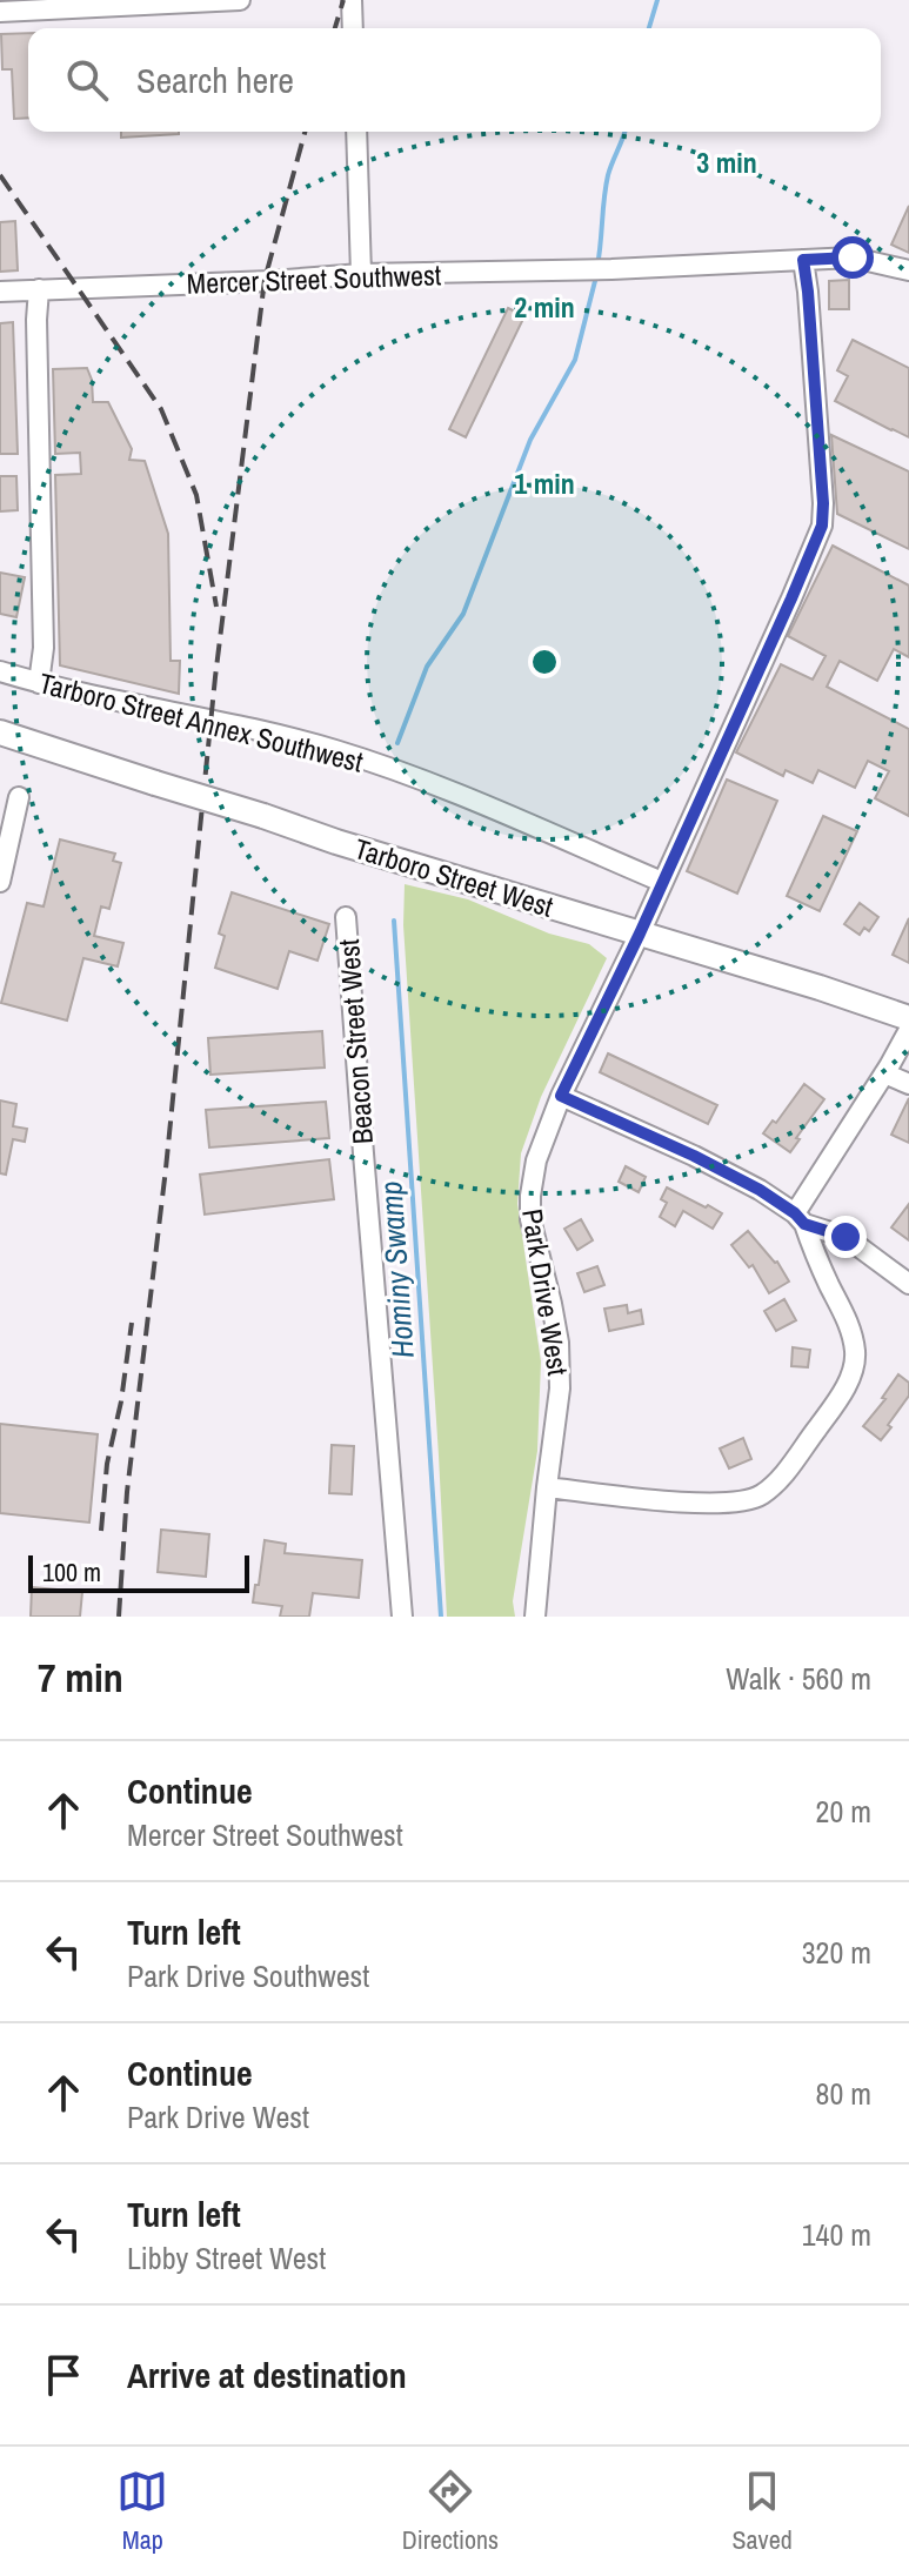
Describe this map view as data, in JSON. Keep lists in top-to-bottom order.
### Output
{
  "streets": {
    "main road": ["Tarboro Street West"],
    "street": [
      "Mercer Street Southwest",
      "Tarboro Street Annex Southwest",
      "Beacon Street West",
      "Park Drive West"
    ]
  },
  "crossings": [
    ["Mercer Street Southwest", "Park Drive West"],
    ["Tarboro Street Annex Southwest", "Park Drive West"],
    ["Tarboro Street West", "Park Drive West"]
  ],
  "water": ["Hominy Swamp"],
  "scale_bar": "100 m",
  "page": {
    "search": "Search here",
    "scale": "100 m",
    "heading": ["7 min", "Walk · 560 m"],
    "list": [
      ["Continue", "Mercer Street Southwest", "20 m"],
      ["Turn left", "Park Drive Southwest", "320 m"],
      ["Continue", "Park Drive West", "80 m"],
      ["Turn left", "Libby Street West", "140 m"],
      "Arrive at destination"
    ],
    "nav": ["Map", "Directions", "Saved"]
  },
  "rings": ["3 min", "2 min", "1 min"]
}
